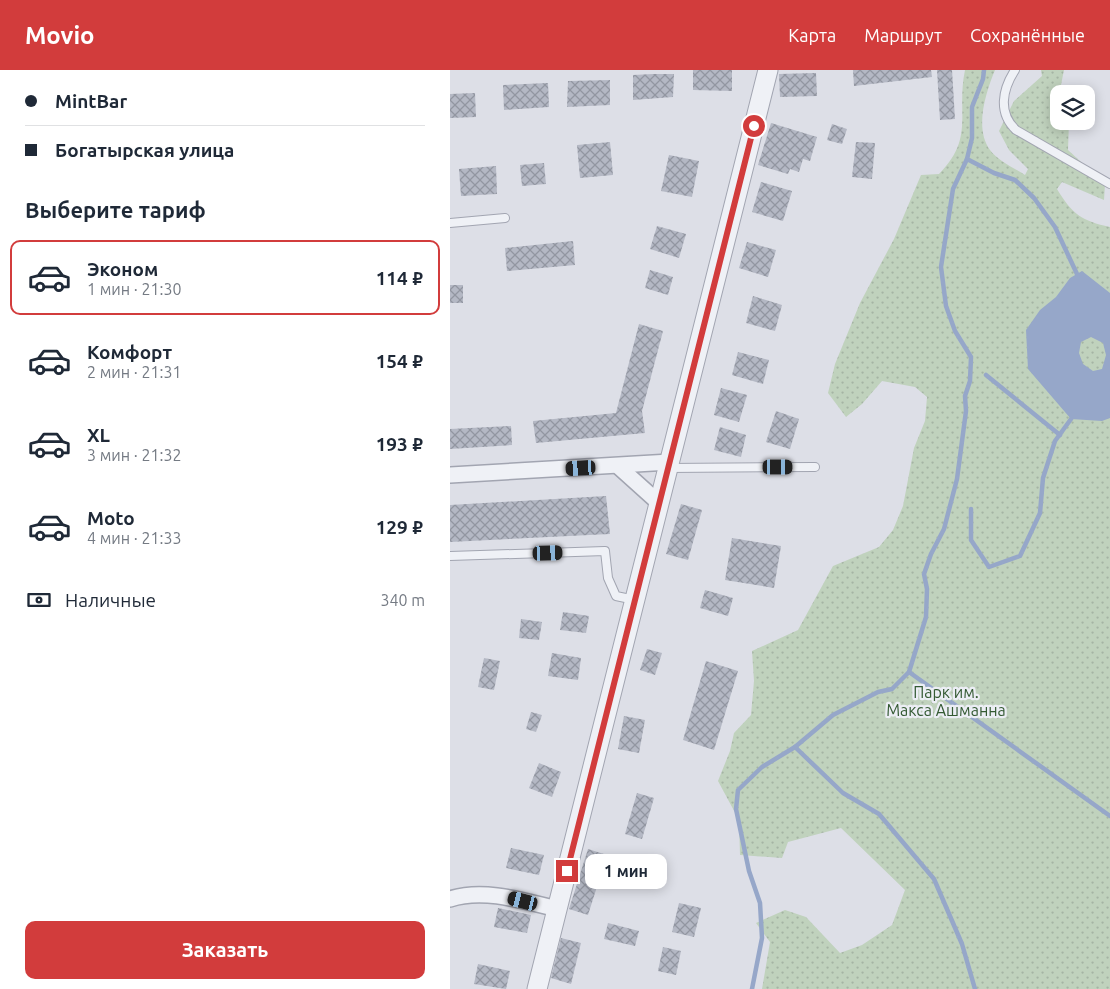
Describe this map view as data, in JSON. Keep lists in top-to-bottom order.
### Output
{
  "parks": ["Парк им. Макса Ашманна"],
  "page": {
    "header": "Movio",
    "nav": ["Карта", "Маршрут", "Сохранённые"],
    "banner": ["MintBar", "Богатырская улица"],
    "heading": "Выберите тариф",
    "list": [
      {
        "name": "Эконом",
        "note": "1 мин · 21:30",
        "value": "114 ₽"
      },
      {
        "name": "Комфорт",
        "note": "2 мин · 21:31",
        "value": "154 ₽"
      },
      {
        "name": "XL",
        "note": "3 мин · 21:32",
        "value": "193 ₽"
      },
      {
        "name": "Moto",
        "note": "4 мин · 21:33",
        "value": "129 ₽"
      }
    ],
    "pay": ["Наличные", "340 m"],
    "bubble": "1 мин",
    "buttons": "Заказать"
  }
}
